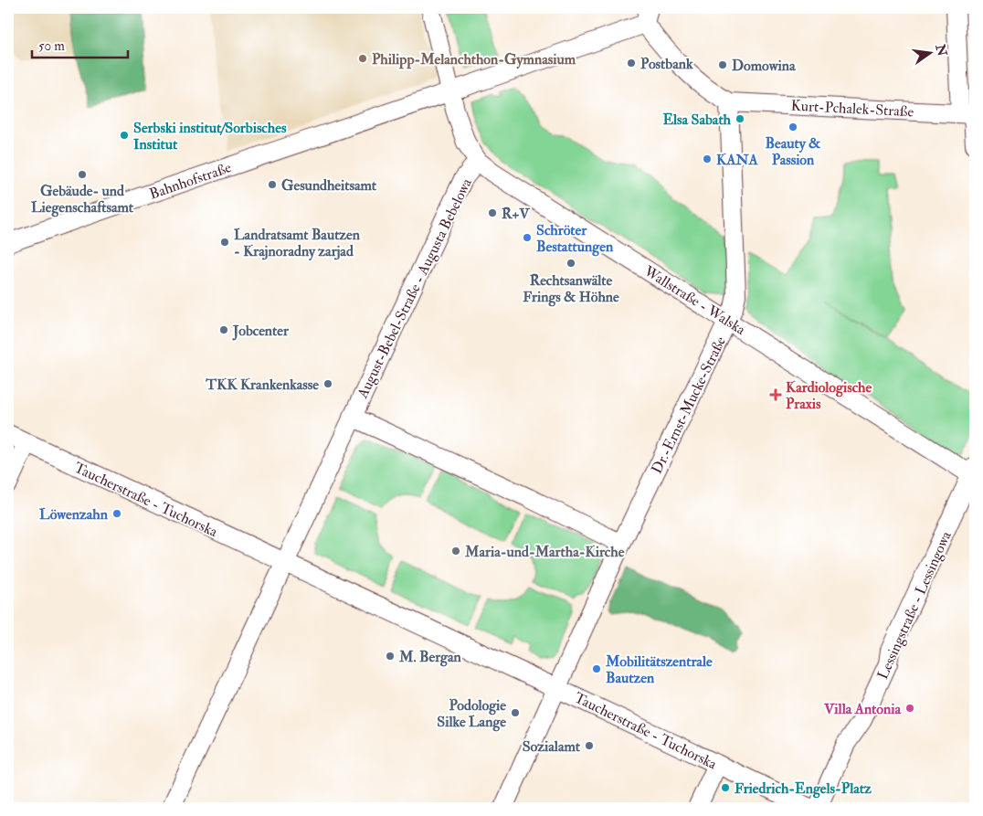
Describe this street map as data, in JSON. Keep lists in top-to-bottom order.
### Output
{
  "streets": {
    "street": [
      "Kurt-Pchalek-Straße",
      "Bahnhofstraße",
      "August-Bebel-Straße - Augusta Bebelowa",
      "Wallstraße - Walska",
      "Dr.-Ernst-Mucke-Straße",
      "Taucherstraße - Tuchorska",
      "Lessingstraße - Lessingowa"
    ]
  },
  "crossings": [
    ["Kurt-Pchalek-Straße", "Dr.-Ernst-Mucke-Straße"],
    ["Bahnhofstraße", "Wallstraße - Walska"],
    ["August-Bebel-Straße - Augusta Bebelowa", "Wallstraße - Walska"],
    ["August-Bebel-Straße - Augusta Bebelowa", "Taucherstraße - Tuchorska"],
    ["Wallstraße - Walska", "Dr.-Ernst-Mucke-Straße"],
    ["Wallstraße - Walska", "Lessingstraße - Lessingowa"],
    ["Dr.-Ernst-Mucke-Straße", "Taucherstraße - Tuchorska"]
  ],
  "places": {
    "other": [
      "Philipp-Melanchthon-Gymnasium",
      "Postbank",
      "Domowina",
      "Elsa Sabath",
      "Beauty & Passion",
      "Serbski institut/Sorbisches Institut",
      "KANA",
      "Gebäude- und Liegenschaftsamt",
      "Gesundheitsamt",
      "R+V",
      "Schröter Bestattungen",
      "Landratsamt Bautzen - Krajnoradny zarjad",
      "Rechtsanwälte Frings & Höhne",
      "Jobcenter",
      "TKK Krankenkasse",
      "Löwenzahn",
      "Maria-und-Martha-Kirche",
      "M. Bergan",
      "Mobilitätszentrale Bautzen",
      "Villa Antonia",
      "Podologie Silke Lange",
      "Sozialamt",
      "Friedrich-Engels-Platz"
    ],
    "health": ["Kardiologische Praxis"]
  },
  "scale_bar": "50 m",
  "north": "right"
}
